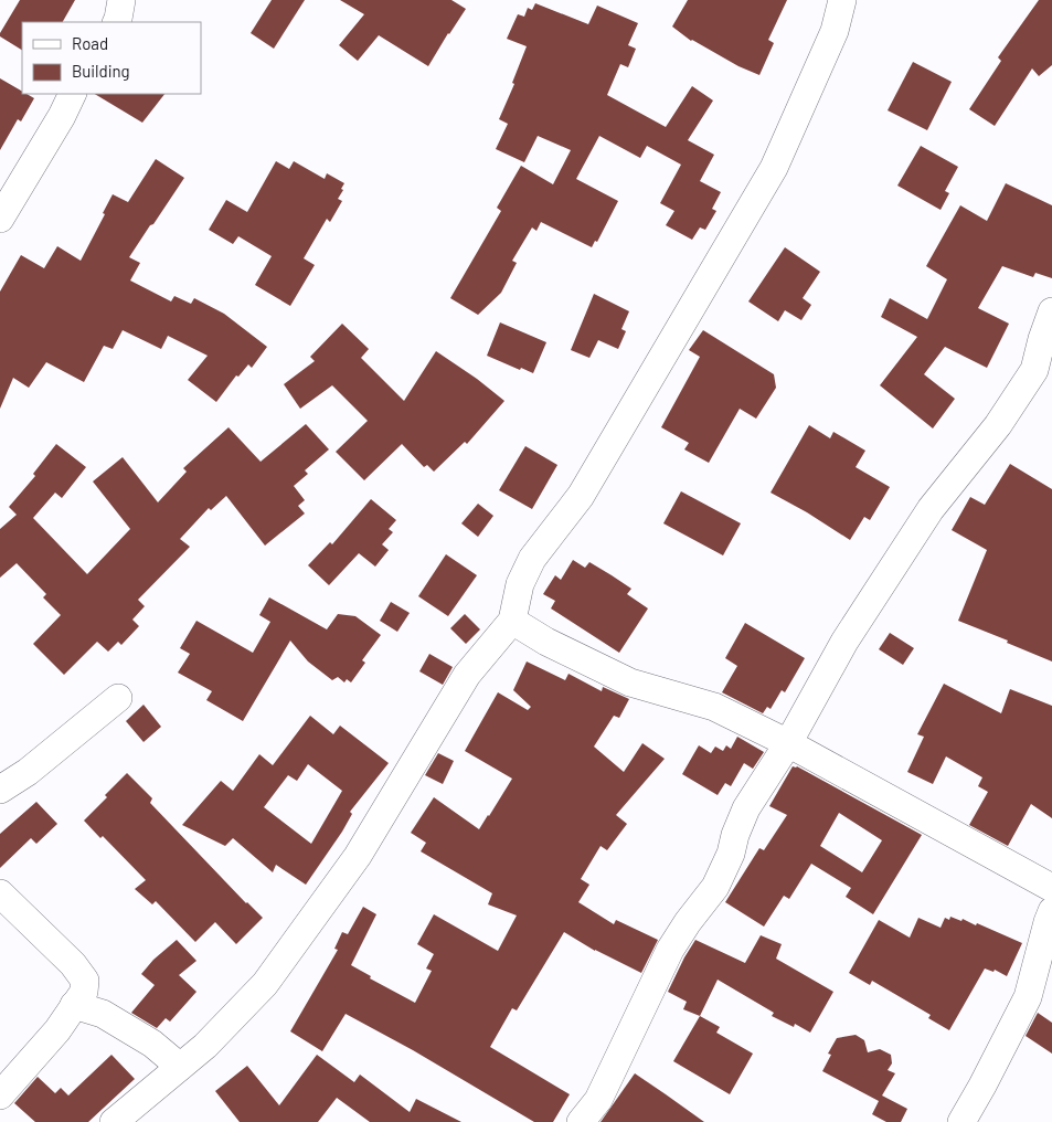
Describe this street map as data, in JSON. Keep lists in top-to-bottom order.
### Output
{
  "legend": ["Road", "Building"]
}
